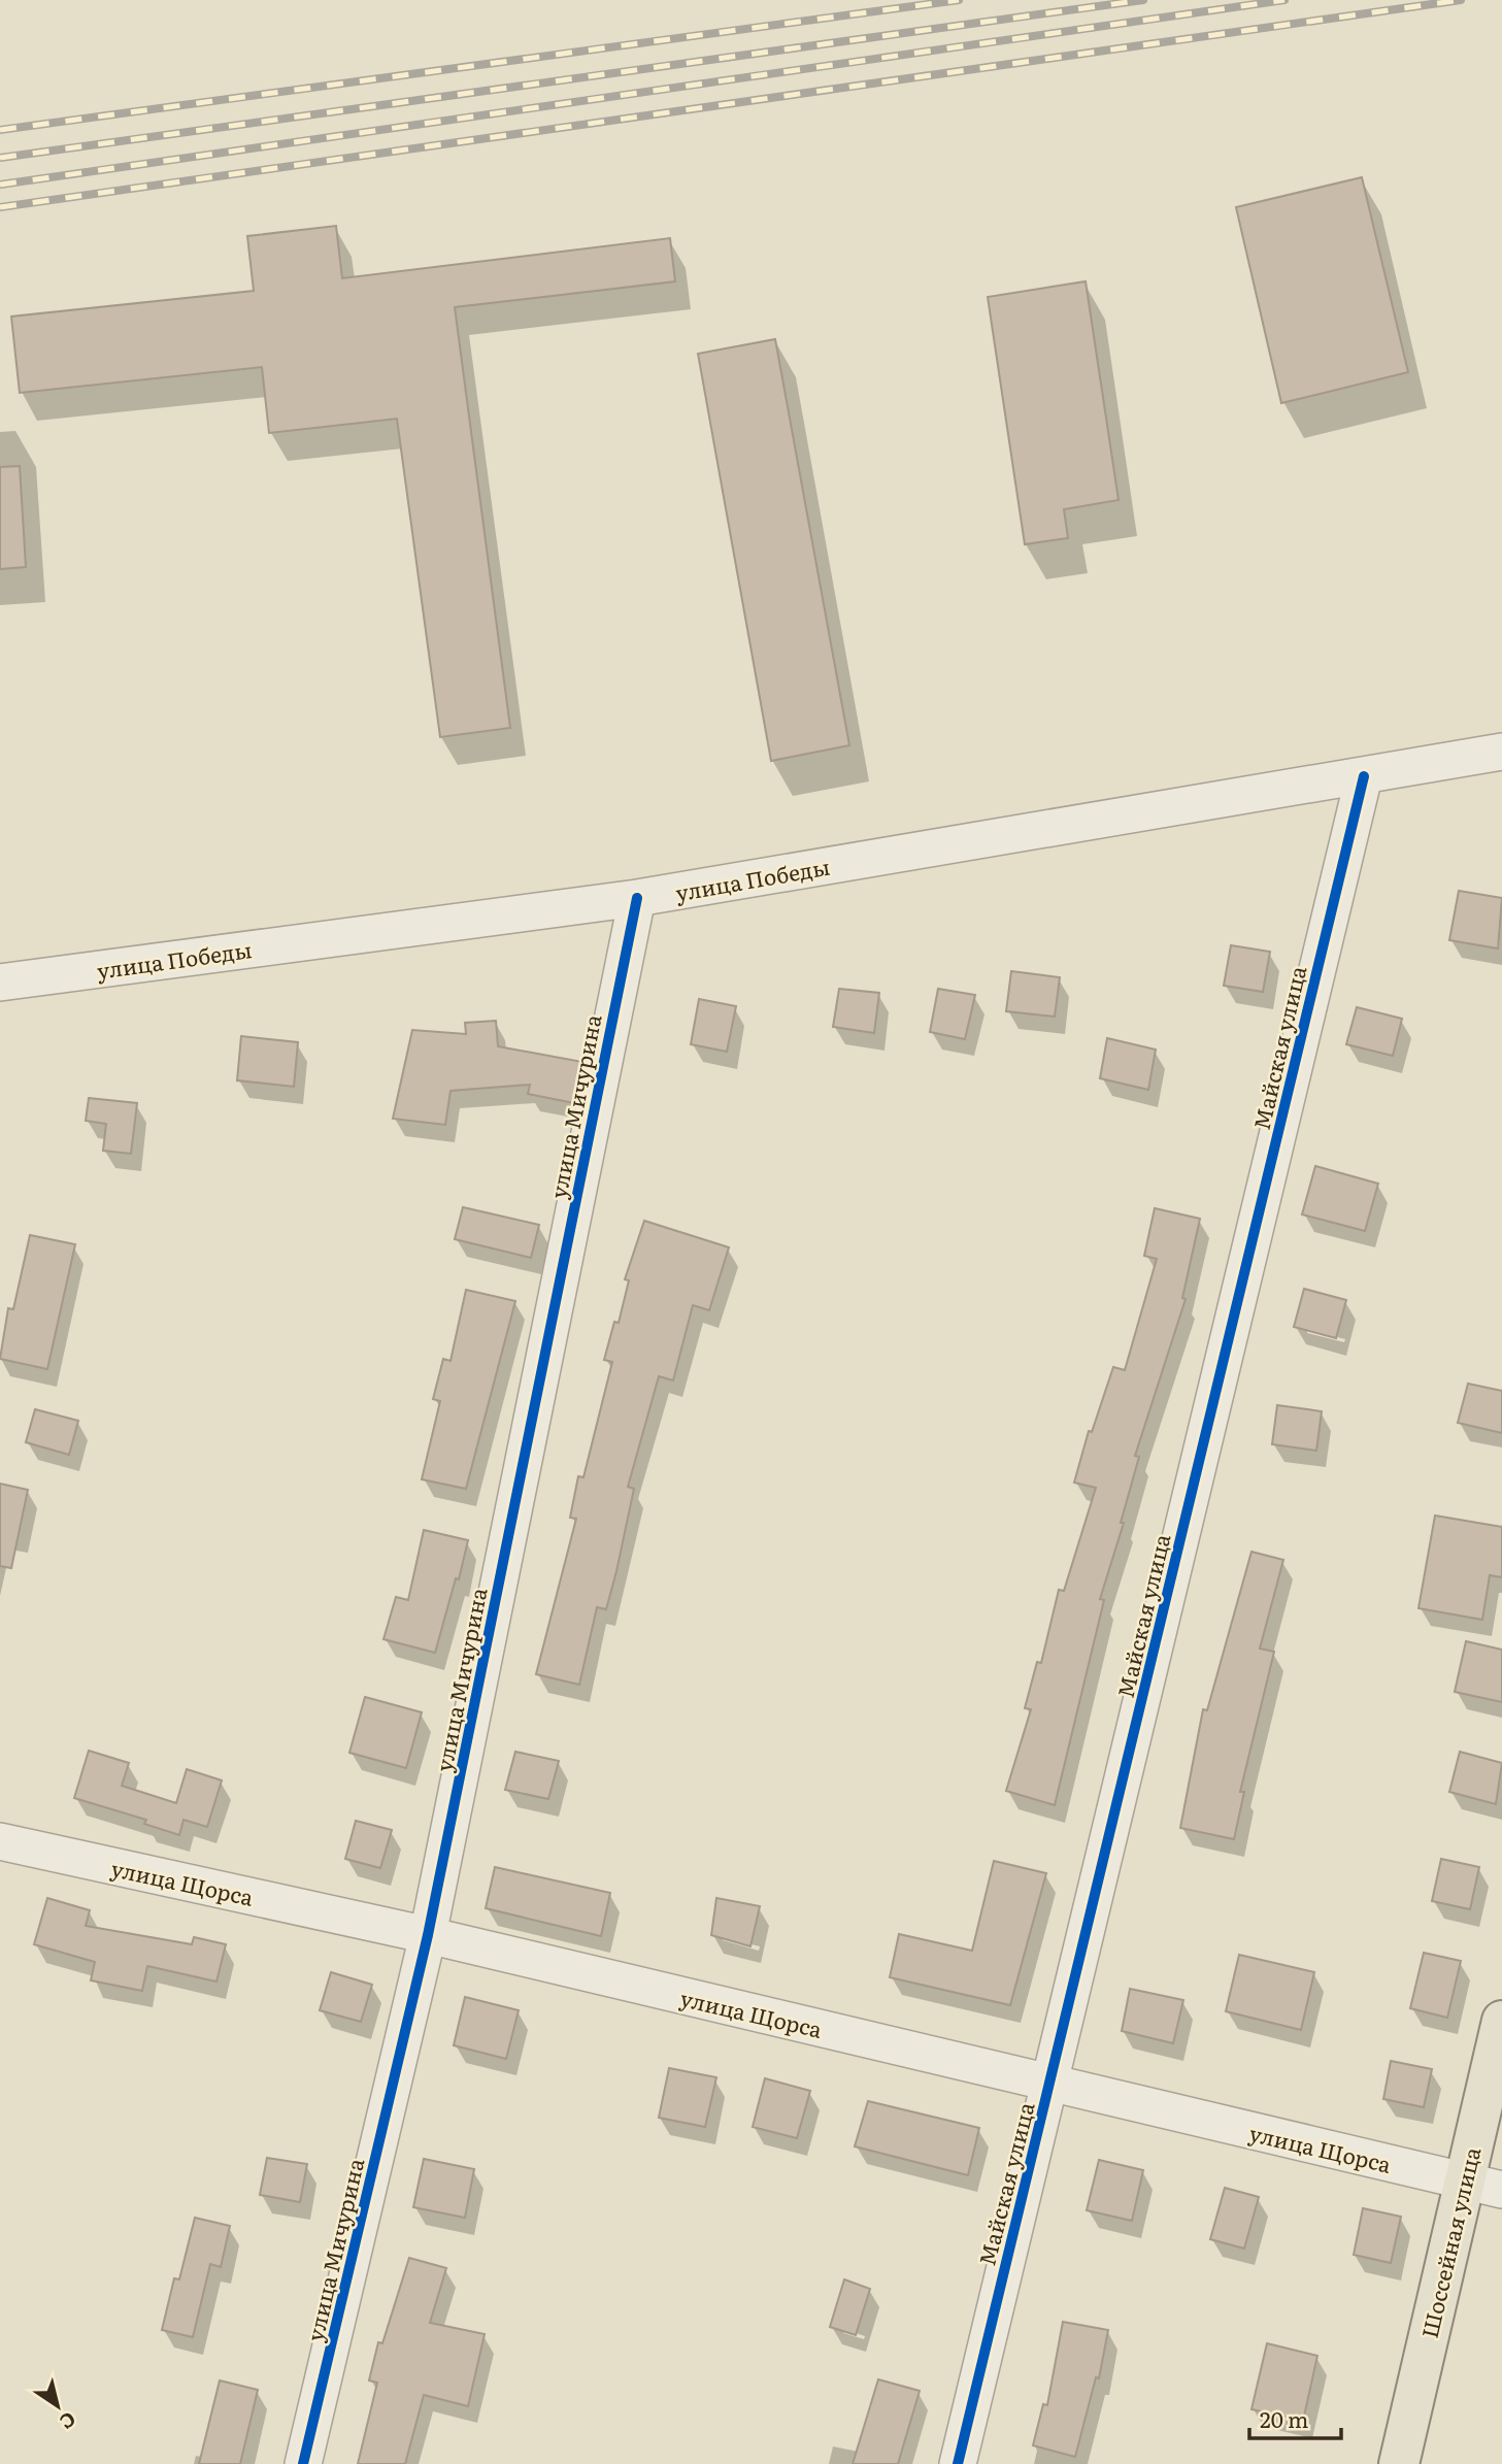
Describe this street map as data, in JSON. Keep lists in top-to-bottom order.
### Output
{
  "streets": {
    "main road": ["Шоссейная улица"],
    "street": [
      "улица Победы",
      "Майская улица",
      "улица Мичурина",
      "улица Щорса"
    ]
  },
  "crossings": [
    ["улица Победы", "Майская улица"],
    ["улица Победы", "улица Мичурина"],
    ["Майская улица", "улица Щорса"],
    ["улица Мичурина", "улица Щорса"],
    ["улица Щорса", "Шоссейная улица"]
  ],
  "scale_bar": "20 m",
  "north": "bottom right"
}
